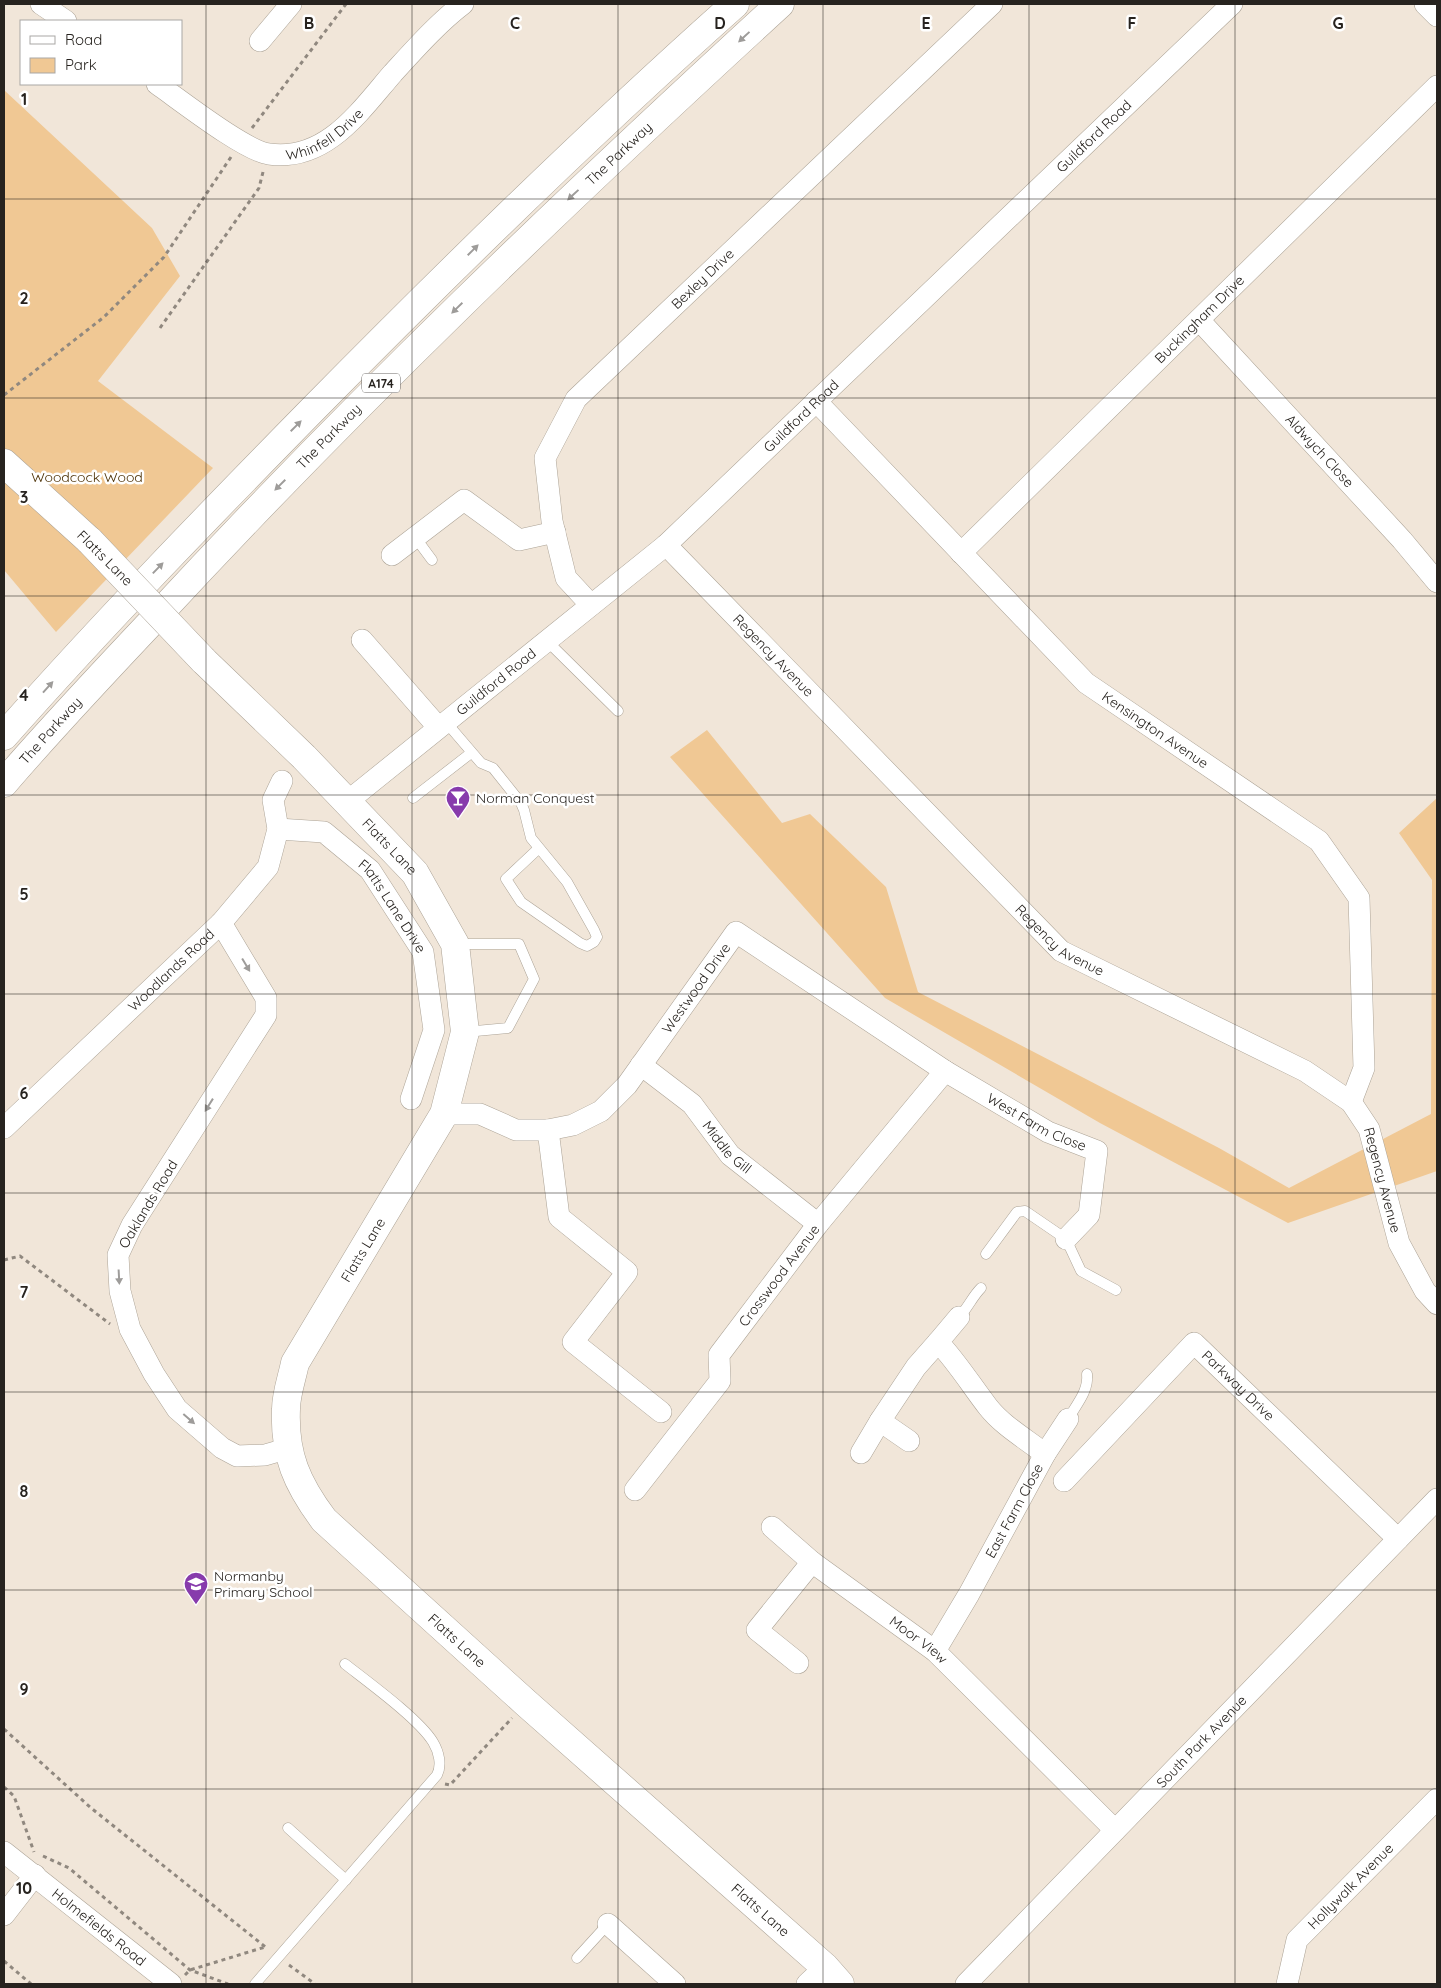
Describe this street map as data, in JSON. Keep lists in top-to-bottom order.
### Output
{
  "streets": {
    "main road": ["The Parkway", "A174", "Flatts Lane"],
    "street": [
      "Whinfell Drive",
      "Guildford Road",
      "Bexley Drive",
      "Buckingham Drive",
      "Aldwych Close",
      "Regency Avenue",
      "Kensington Avenue",
      "Flatts Lane Drive",
      "Woodlands Road",
      "Westwood Drive",
      "West Farm Close",
      "Middle Gill",
      "Oaklands Road",
      "Crosswood Avenue",
      "Parkway Drive",
      "East Farm Close",
      "Moor View",
      "South Park Avenue",
      "Hollywalk Avenue",
      "Holmefields Road"
    ]
  },
  "crossings": [
    ["Guildford Road", "Bexley Drive"],
    ["Guildford Road", "Flatts Lane"],
    ["Guildford Road", "Regency Avenue"],
    ["Guildford Road", "Kensington Avenue"],
    ["Buckingham Drive", "Aldwych Close"],
    ["Buckingham Drive", "Kensington Avenue"],
    ["Flatts Lane", "Westwood Drive"],
    ["Flatts Lane", "Oaklands Road"],
    ["Regency Avenue", "Kensington Avenue"],
    ["Flatts Lane Drive", "Woodlands Road"],
    ["Woodlands Road", "Oaklands Road"],
    ["Westwood Drive", "West Farm Close"],
    ["Westwood Drive", "Middle Gill"],
    ["Westwood Drive", "Crosswood Avenue"],
    ["West Farm Close", "Crosswood Avenue"],
    ["Middle Gill", "Crosswood Avenue"],
    ["Parkway Drive", "South Park Avenue"],
    ["East Farm Close", "Moor View"],
    ["Moor View", "South Park Avenue"]
  ],
  "parks": ["Woodcock Wood"],
  "places": {
    "bar": ["Norman Conquest"],
    "school or university": ["Normanby Primary School"]
  },
  "legend": ["Road", "Park"],
  "grid": {
    "columns": [
      "B",
      "C",
      "D",
      "E",
      "F",
      "G"
    ],
    "rows": [
      "1",
      "2",
      "3",
      "4",
      "5",
      "6",
      "7",
      "8",
      "9",
      "10"
    ]
  }
}
